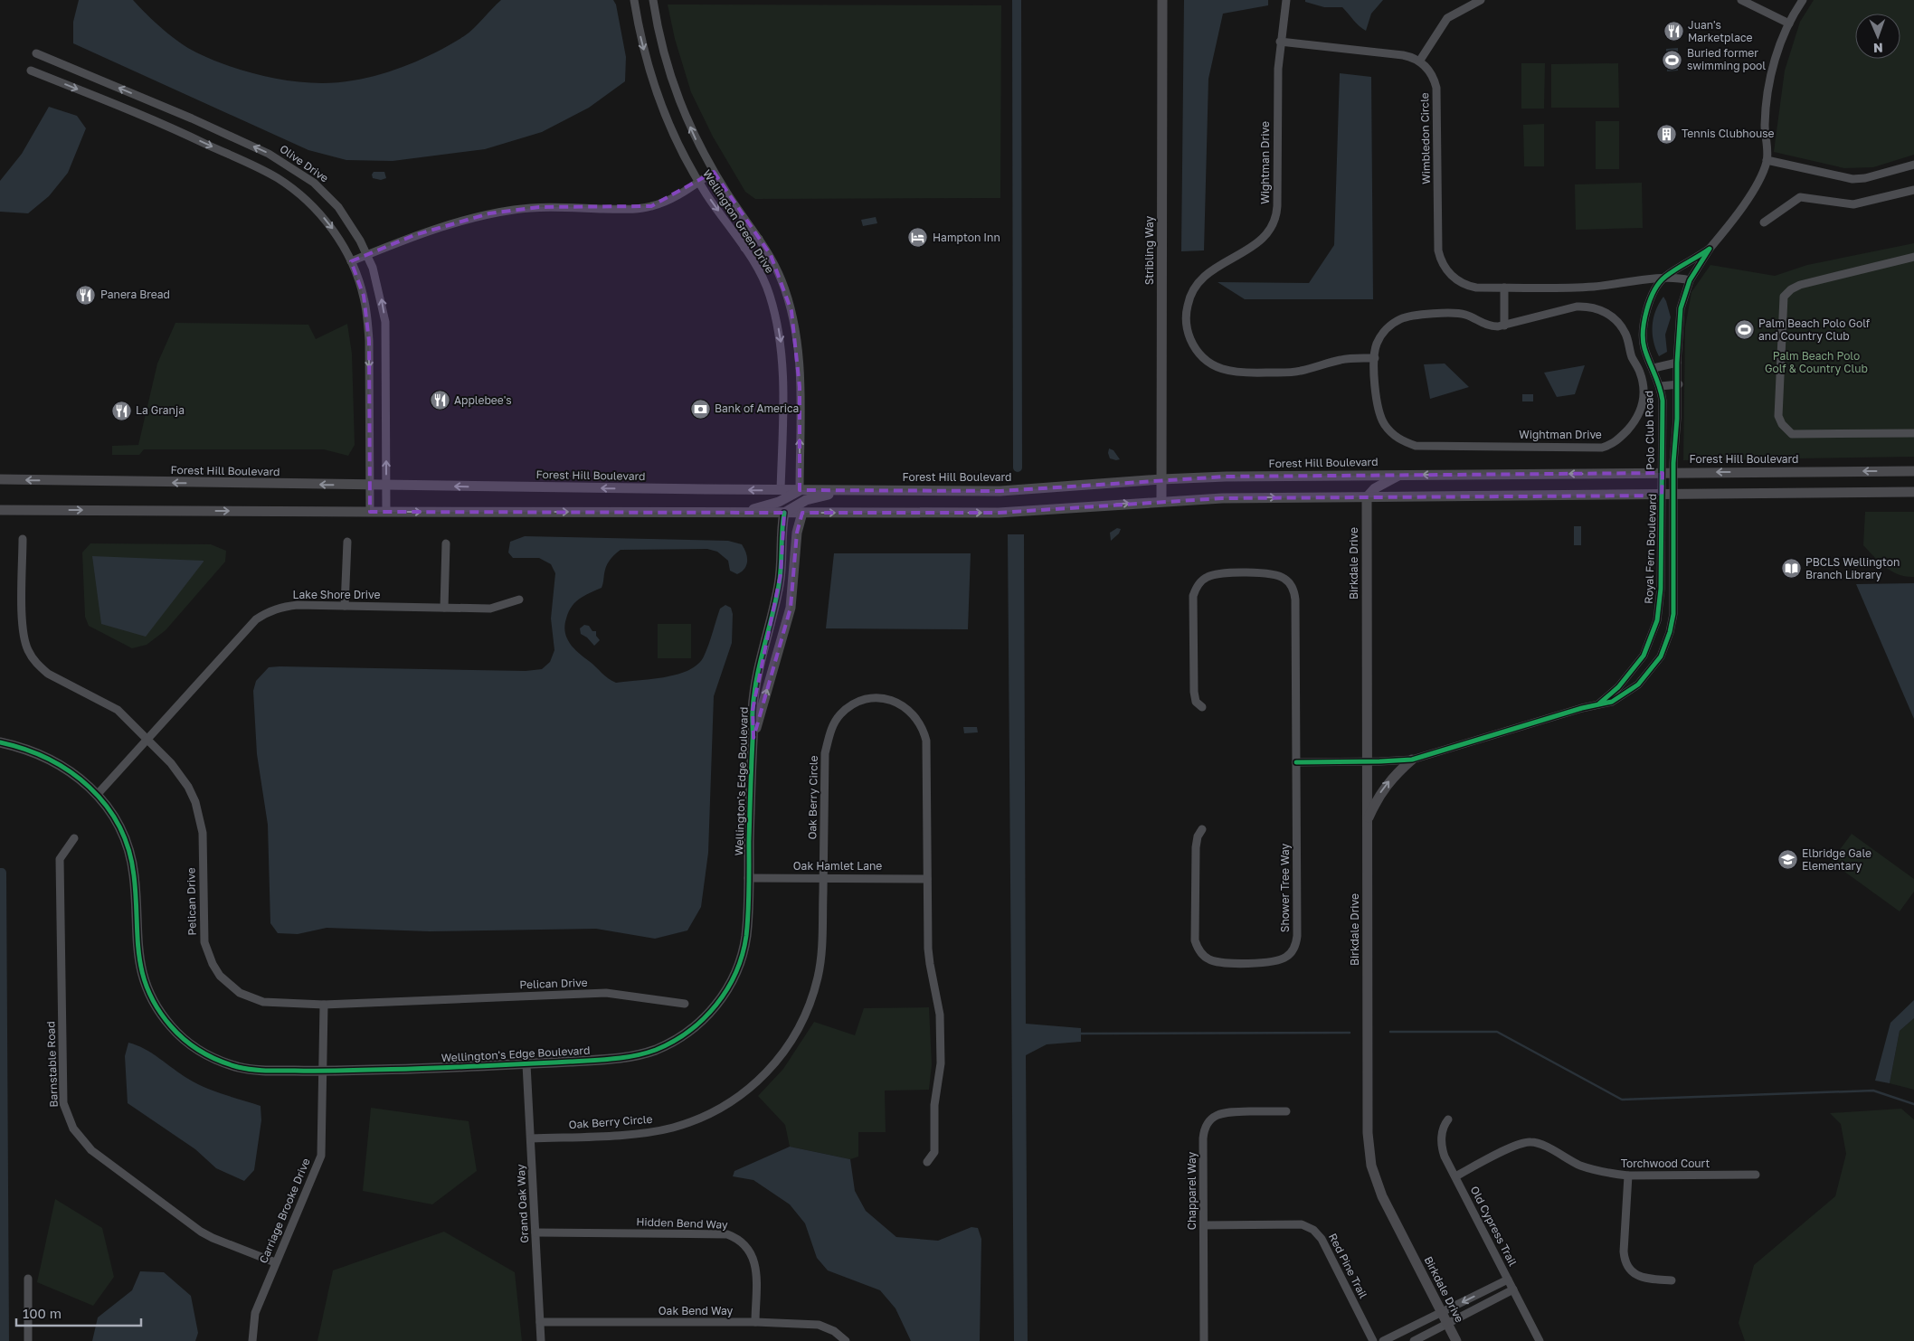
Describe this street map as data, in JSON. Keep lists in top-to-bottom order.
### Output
{
  "streets": {
    "main road": [
      "Stribling Way",
      "Forest Hill Boulevard",
      "Birkdale Drive",
      "Wellington's Edge Boulevard"
    ],
    "street": [
      "Wimbledon Circle",
      "Wightman Drive",
      "Olive Drive",
      "Wellington Green Drive",
      "Polo Club Road",
      "Royal Fern Boulevard",
      "Lake Shore Drive",
      "Oak Berry Circle",
      "Oak Hamlet Lane",
      "Shower Tree Way",
      "Pelican Drive",
      "Barnstable Road",
      "Torchwood Court",
      "Chapparel Way",
      "Grand Oak Way",
      "Carriage Brooke Drive",
      "Hidden Bend Way",
      "Old Cypress Trail",
      "Red Pine Trail",
      "Oak Bend Way"
    ]
  },
  "crossings": [
    ["Wimbledon Circle", "Polo Club Road"],
    ["Olive Drive", "Forest Hill Boulevard"],
    ["Wellington Green Drive", "Forest Hill Boulevard"],
    ["Stribling Way", "Forest Hill Boulevard"],
    ["Polo Club Road", "Forest Hill Boulevard"],
    ["Polo Club Road", "Royal Fern Boulevard"],
    ["Forest Hill Boulevard", "Royal Fern Boulevard"],
    ["Royal Fern Boulevard", "Birkdale Drive"],
    ["Lake Shore Drive", "Wellington's Edge Boulevard"],
    ["Lake Shore Drive", "Pelican Drive"],
    ["Wellington's Edge Boulevard", "Oak Hamlet Lane"],
    ["Wellington's Edge Boulevard", "Grand Oak Way"],
    ["Wellington's Edge Boulevard", "Carriage Brooke Drive"],
    ["Oak Berry Circle", "Oak Hamlet Lane"],
    ["Oak Berry Circle", "Grand Oak Way"],
    ["Pelican Drive", "Carriage Brooke Drive"],
    ["Barnstable Road", "Carriage Brooke Drive"],
    ["Torchwood Court", "Old Cypress Trail"],
    ["Chapparel Way", "Red Pine Trail"],
    ["Grand Oak Way", "Hidden Bend Way"],
    ["Grand Oak Way", "Oak Bend Way"],
    ["Hidden Bend Way", "Oak Bend Way"]
  ],
  "parks": ["Palm Beach Polo Golf & Country Club"],
  "places": {
    "restaurant": [
      "Juan's Marketplace",
      "Panera Bread",
      "Applebee's",
      "La Granja"
    ],
    "sports": ["Buried former swimming pool", "Palm Beach Polo Golf and Country Club"],
    "building": ["Tennis Clubhouse"],
    "hotel": ["Hampton Inn"],
    "bank": ["Bank of America"],
    "library": ["PBCLS Wellington Branch Library"],
    "school or university": ["Elbridge Gale Elementary"]
  },
  "scale_bar": "100 m",
  "north": "bottom"
}
